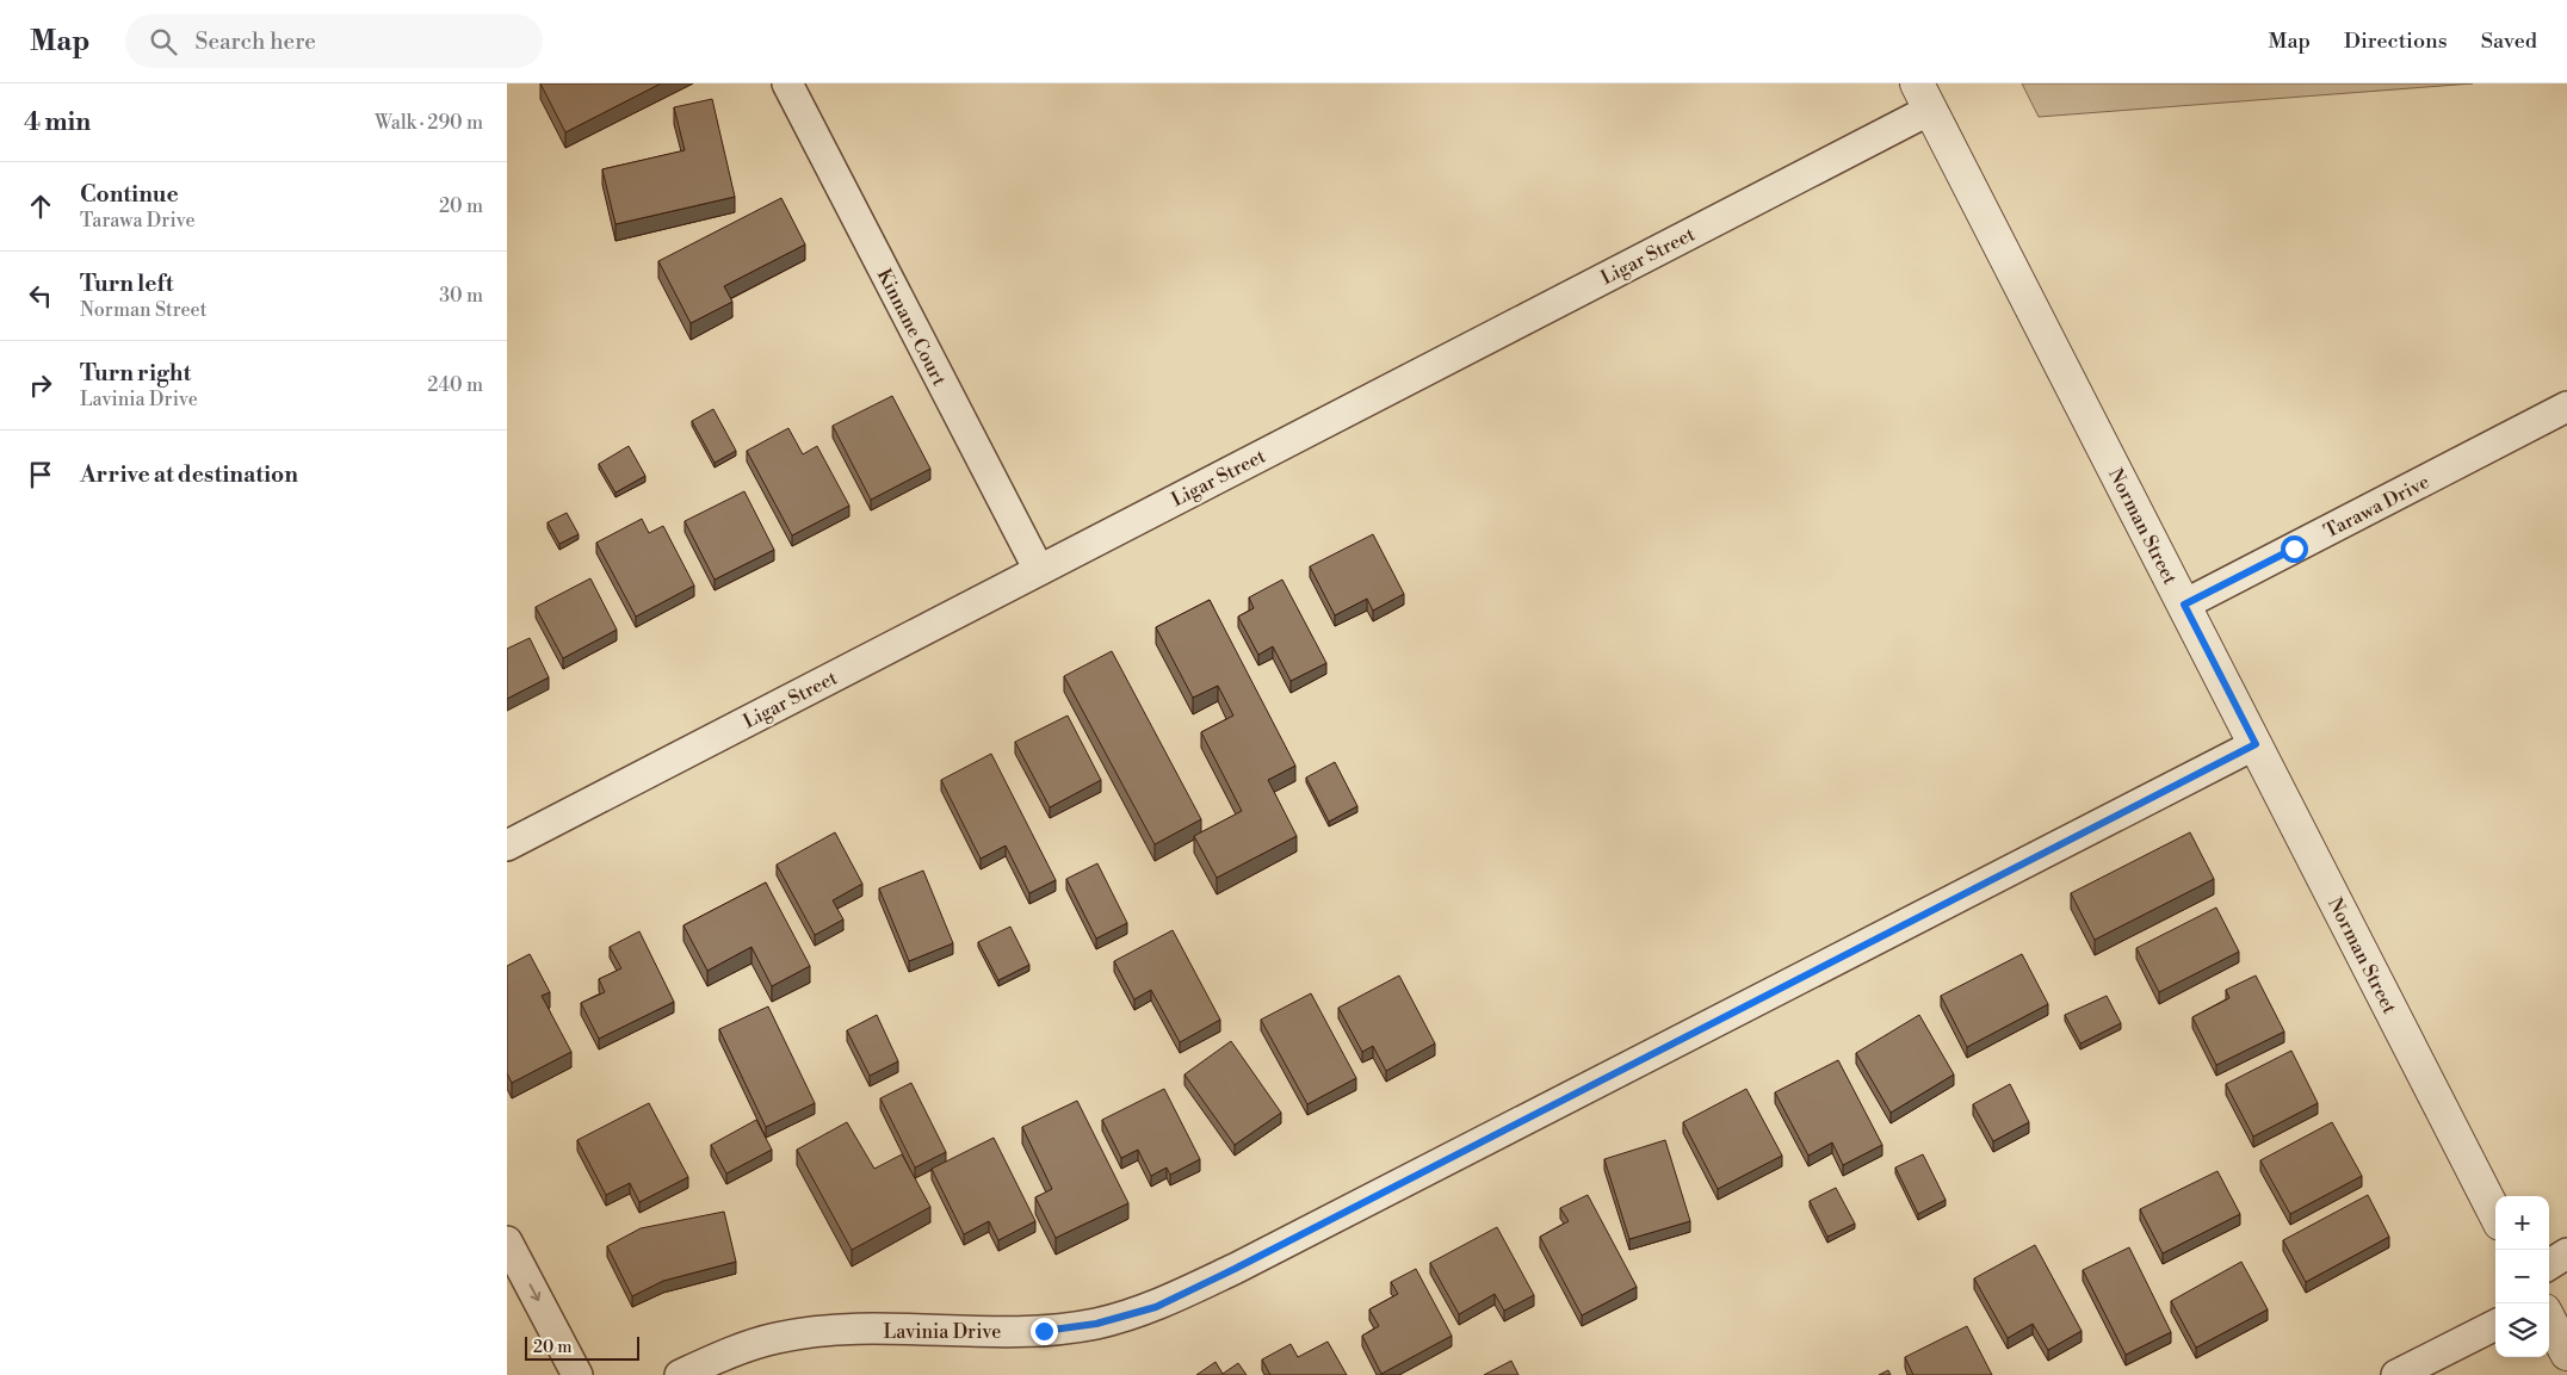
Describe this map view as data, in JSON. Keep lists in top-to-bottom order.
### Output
{
  "streets": {
    "street": [
      "Ligar Street",
      "Kinnane Court",
      "Tarawa Drive",
      "Norman Street",
      "Lavinia Drive"
    ]
  },
  "crossings": [
    ["Ligar Street", "Kinnane Court"],
    ["Ligar Street", "Norman Street"],
    ["Tarawa Drive", "Norman Street"],
    ["Norman Street", "Lavinia Drive"]
  ],
  "scale_bar": "20 m",
  "page": {
    "header": "Map",
    "search": "Search here",
    "nav": ["Map", "Directions", "Saved"],
    "heading": ["4 min", "Walk · 290 m"],
    "list": [
      ["Continue", "Tarawa Drive", "20 m"],
      ["Turn left", "Norman Street", "30 m"],
      ["Turn right", "Lavinia Drive", "240 m"],
      "Arrive at destination"
    ],
    "map_buttons": ["+", "−"],
    "scale": "20 m"
  }
}
